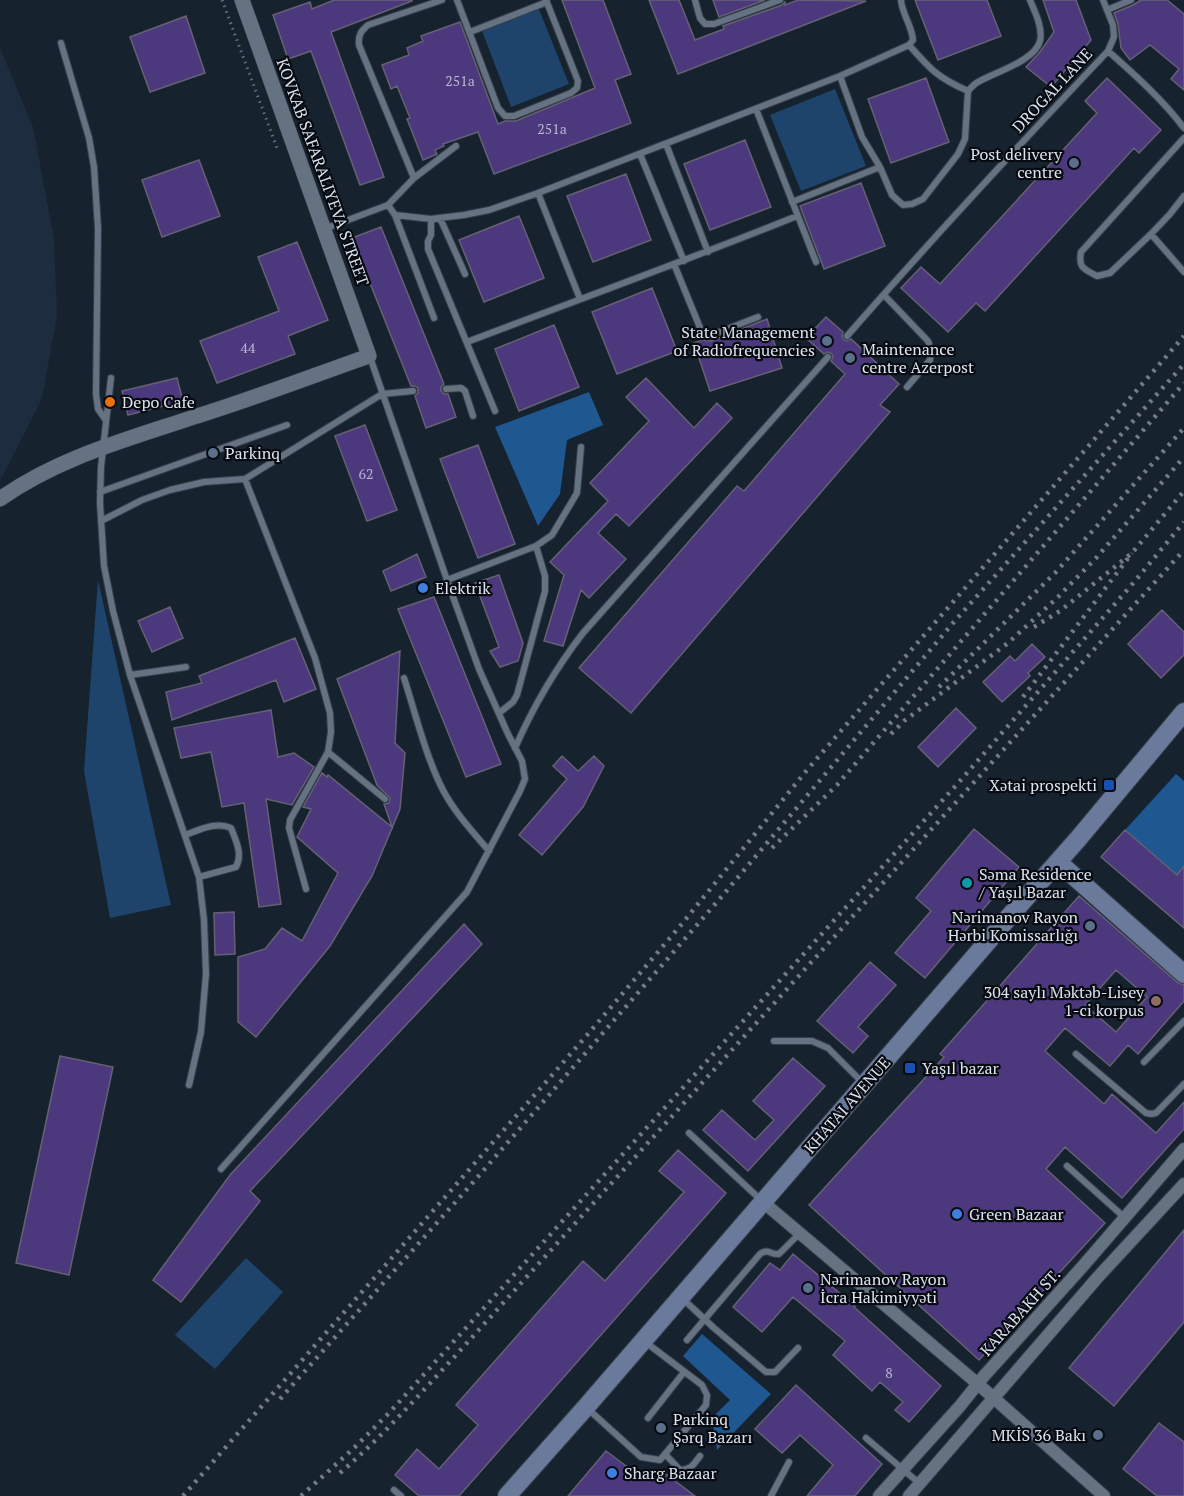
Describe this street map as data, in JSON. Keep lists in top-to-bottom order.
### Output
{
  "streets": {
    "main road": ["KHATAI AVENUE"],
    "street": ["KOVKAB SAFARALIYEVA STREET", "KARABAKH ST."],
    "lane": ["DROGAL LANE"]
  },
  "places": {
    "other": [
      "Post delivery centre",
      "State Management of Radiofrequencies",
      "Maintenance centre Azerpost",
      "Depo Cafe",
      "Parkinq",
      "Elektrik",
      "Səma Residence / Yaşıl Bazar",
      "Nərimanov Rayon Hərbi Komissarlığı",
      "304 saylı Məktəb-Lisey 1-ci korpus",
      "Green Bazaar",
      "Nərimanov Rayon İcra Hakimiyyəti",
      "Parkinq Şərq Bazarı",
      "MKİS 36 Bakı",
      "Sharg Bazaar"
    ],
    "transit": ["Xətai prospekti", "Yaşıl bazar"]
  },
  "house_numbers": [
    "251a",
    "251a",
    "44",
    "62",
    "8"
  ]
}
